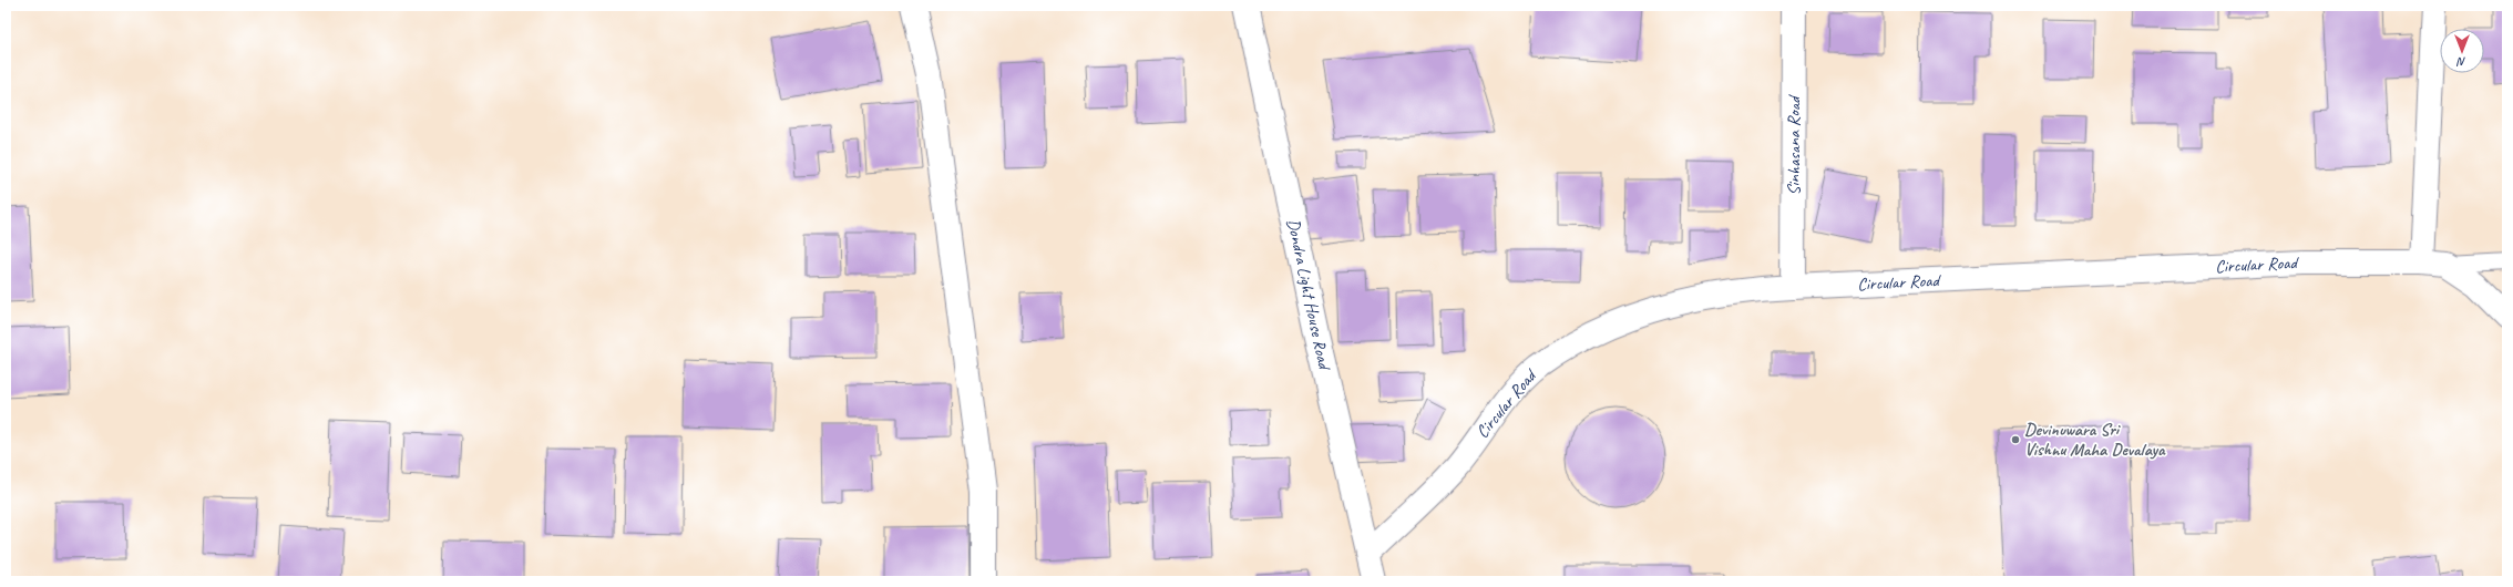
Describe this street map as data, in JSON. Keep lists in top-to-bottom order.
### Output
{
  "streets": {
    "main road": ["Sinhasana Road", "Circular Road", "Dondra Light House Road"]
  },
  "crossings": [
    ["Sinhasana Road", "Circular Road"],
    ["Circular Road", "Dondra Light House Road"]
  ],
  "places": ["Devinuwara Sri Vishnu Maha Devalaya"],
  "north": "bottom"
}
